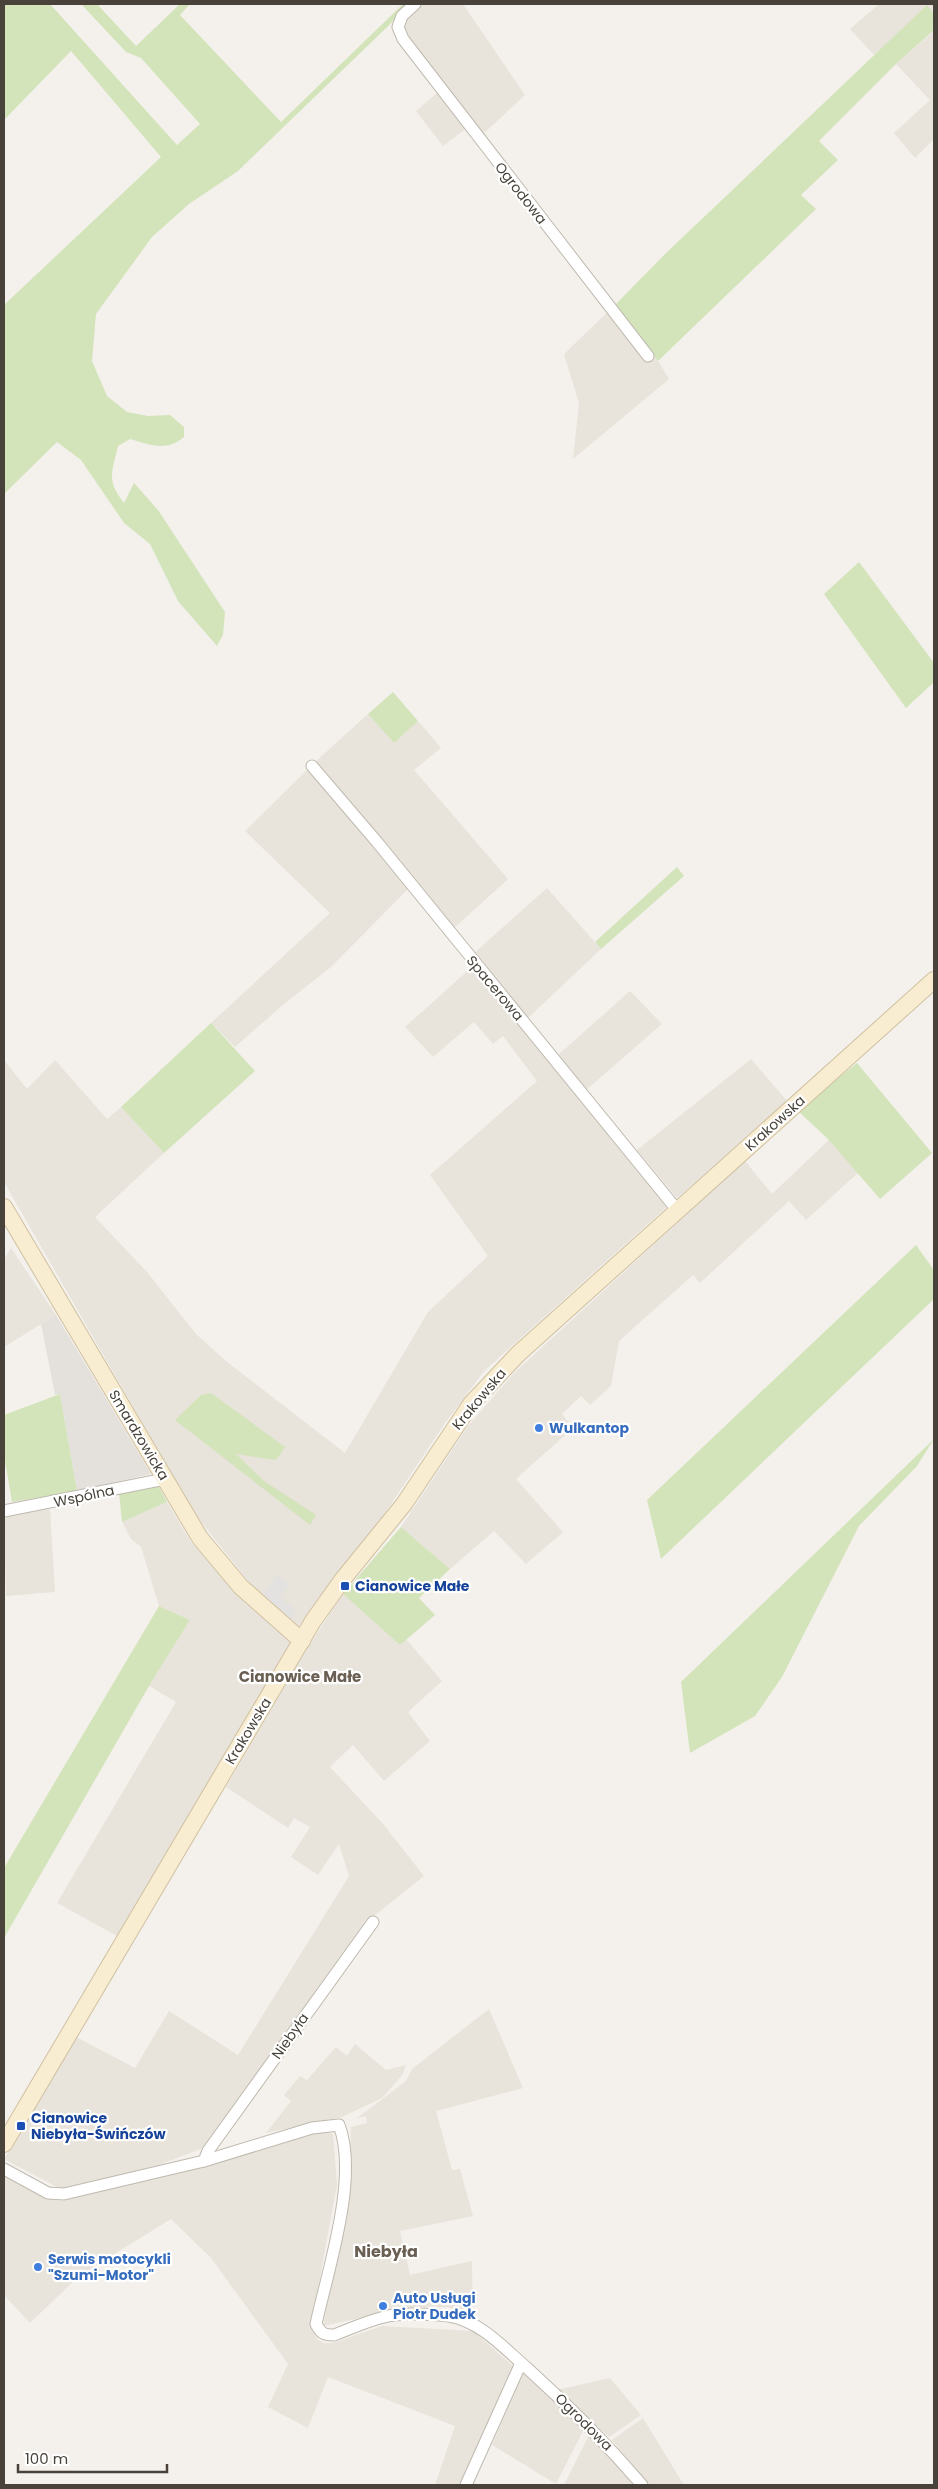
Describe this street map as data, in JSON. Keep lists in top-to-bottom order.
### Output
{
  "streets": {
    "main road": ["Krakowska", "Smardzowicka"],
    "street": [
      "Ogrodowa",
      "Spacerowa",
      "Wspólna",
      "Niebyła"
    ]
  },
  "crossings": [
    ["Ogrodowa", "Niebyła"],
    ["Spacerowa", "Krakowska"],
    ["Krakowska", "Smardzowicka"],
    ["Smardzowicka", "Wspólna"]
  ],
  "districts": ["Cianowice Małe", "Niebyła"],
  "places": {
    "other": ["Wulkantop", "Serwis motocykli \"Szumi-Motor\"", "Auto Usługi Piotr Dudek"],
    "transit": ["Cianowice Małe", "Cianowice Niebyła-Świńczów"]
  },
  "scale_bar": "100 m"
}
